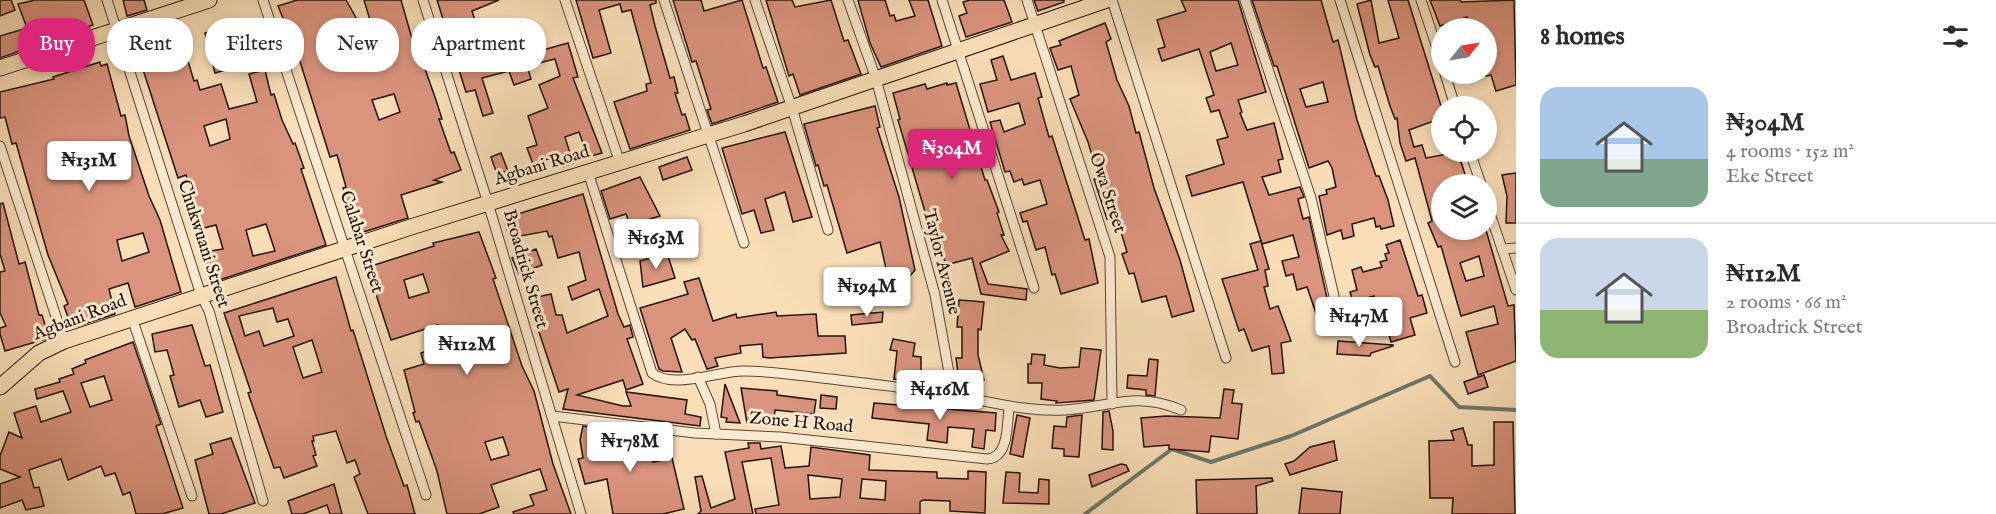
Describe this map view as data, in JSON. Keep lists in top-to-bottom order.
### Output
{
  "streets": {
    "main road": ["Agbani Road"],
    "street": [
      "Owa Street",
      "Calabar Street",
      "Chukwuani Street",
      "Taylor Avenue",
      "Broadrick Street",
      "Zone H Road"
    ]
  },
  "crossings": [
    ["Agbani Road", "Owa Street"],
    ["Agbani Road", "Calabar Street"],
    ["Agbani Road", "Chukwuani Street"],
    ["Agbani Road", "Taylor Avenue"],
    ["Agbani Road", "Broadrick Street"],
    ["Broadrick Street", "Zone H Road"]
  ],
  "north": "top right",
  "page": {
    "heading": "8 homes",
    "chip": [
      "Buy",
      "Rent",
      "Filters",
      "New",
      "Apartment"
    ],
    "list": [
      {
        "name": "₦304M",
        "note": "4 rooms · 152 m² · Eke Street"
      },
      {
        "name": "₦112M",
        "note": "2 rooms · 66 m² · Broadrick Street"
      }
    ],
    "price": [
      "₦304M",
      "₦131M",
      "₦163M",
      "₦194M",
      "₦147M",
      "₦112M",
      "₦416M",
      "₦178M"
    ]
  }
}
